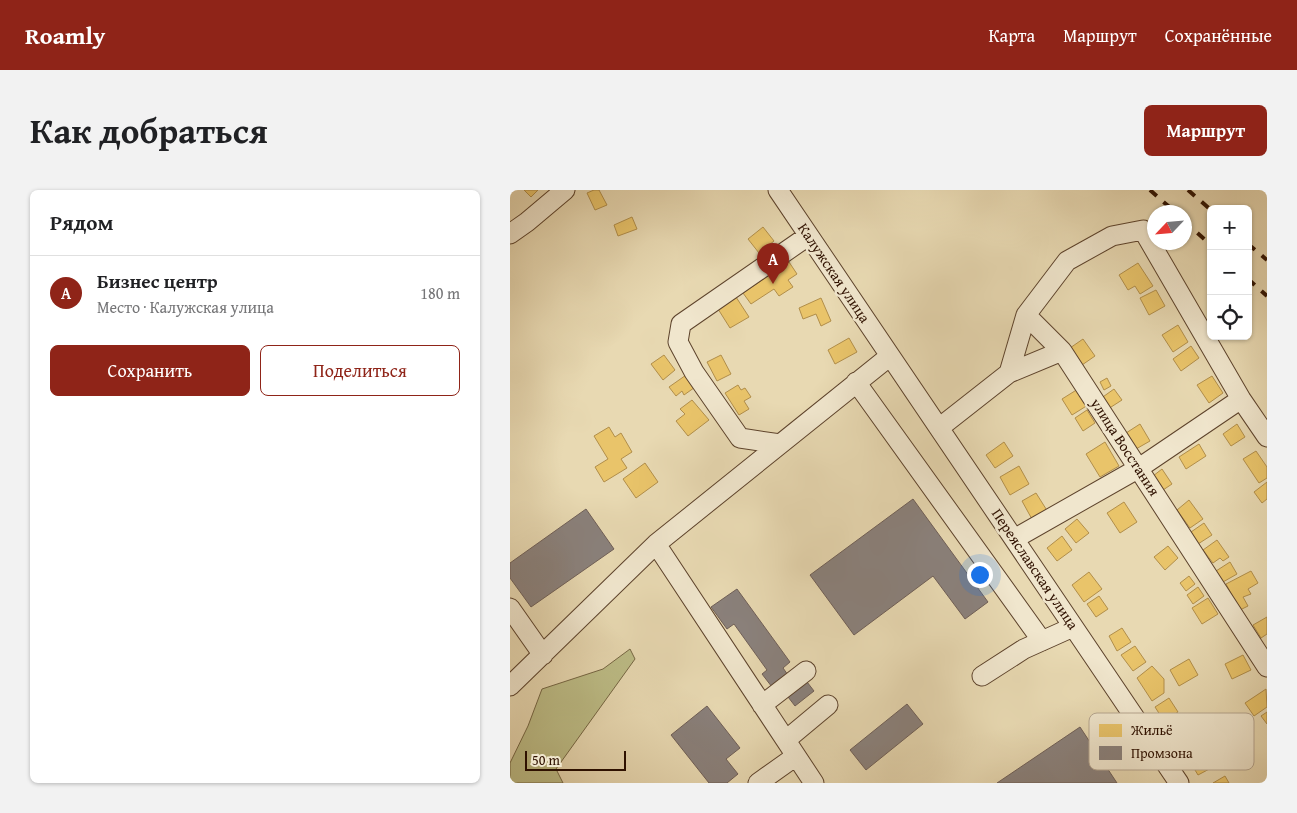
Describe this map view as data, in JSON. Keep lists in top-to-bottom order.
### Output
{
  "streets": {
    "street": ["Калужская улица", "улица Восстания", "Переяславская улица"]
  },
  "crossings": [
    ["Калужская улица", "Переяславская улица"]
  ],
  "legend": ["Жильё", "Промзона"],
  "scale_bar": "50 m",
  "north": "bottom left",
  "page": {
    "header": "Roamly",
    "nav": ["Карта", "Маршрут", "Сохранённые"],
    "title": "Как добраться",
    "buttons": [
      "Маршрут",
      ["Сохранить", "Поделиться"]
    ],
    "heading": "Рядом",
    "map_buttons": ["+", "−"],
    "pins": "A",
    "list": [
      {
        "mark": "A",
        "name": "Бизнес центр",
        "note": "Место · Калужская улица",
        "value": "180 m"
      }
    ],
    "scale": "50 m"
  }
}
